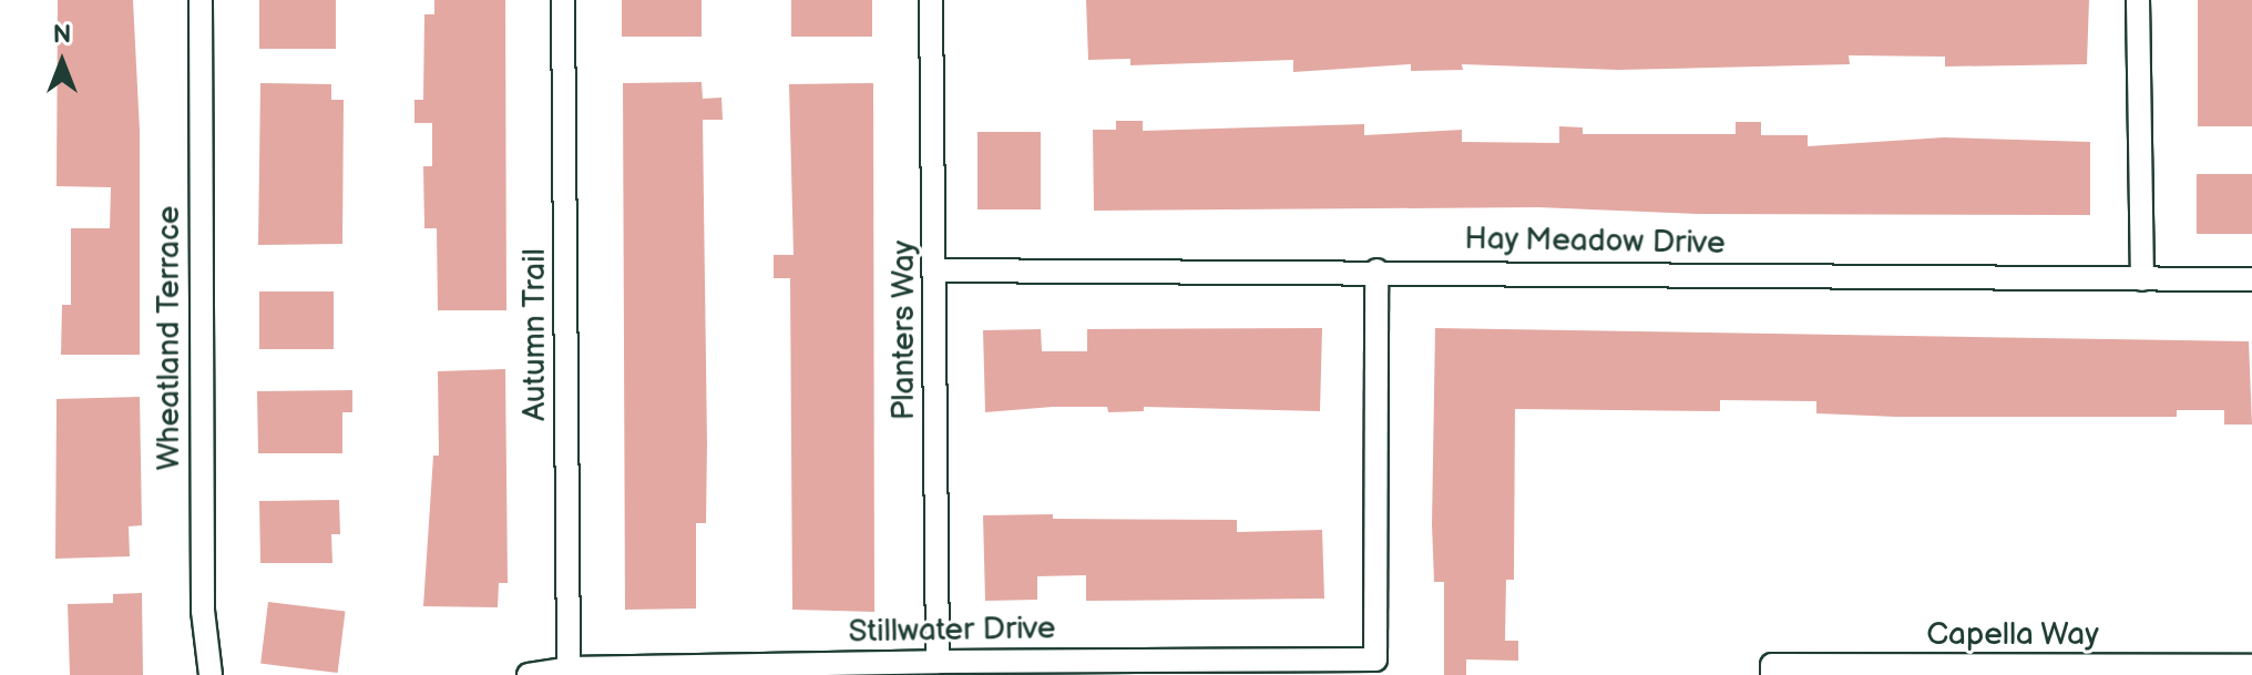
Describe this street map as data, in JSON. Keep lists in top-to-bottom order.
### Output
{
  "streets": {
    "street": [
      "Hay Meadow Drive",
      "Planters Way",
      "Autumn Trail",
      "Wheatland Terrace",
      "Stillwater Drive",
      "Capella Way"
    ]
  },
  "crossings": [
    ["Hay Meadow Drive", "Planters Way"],
    ["Hay Meadow Drive", "Stillwater Drive"],
    ["Planters Way", "Stillwater Drive"],
    ["Autumn Trail", "Stillwater Drive"]
  ],
  "north": "top"
}
